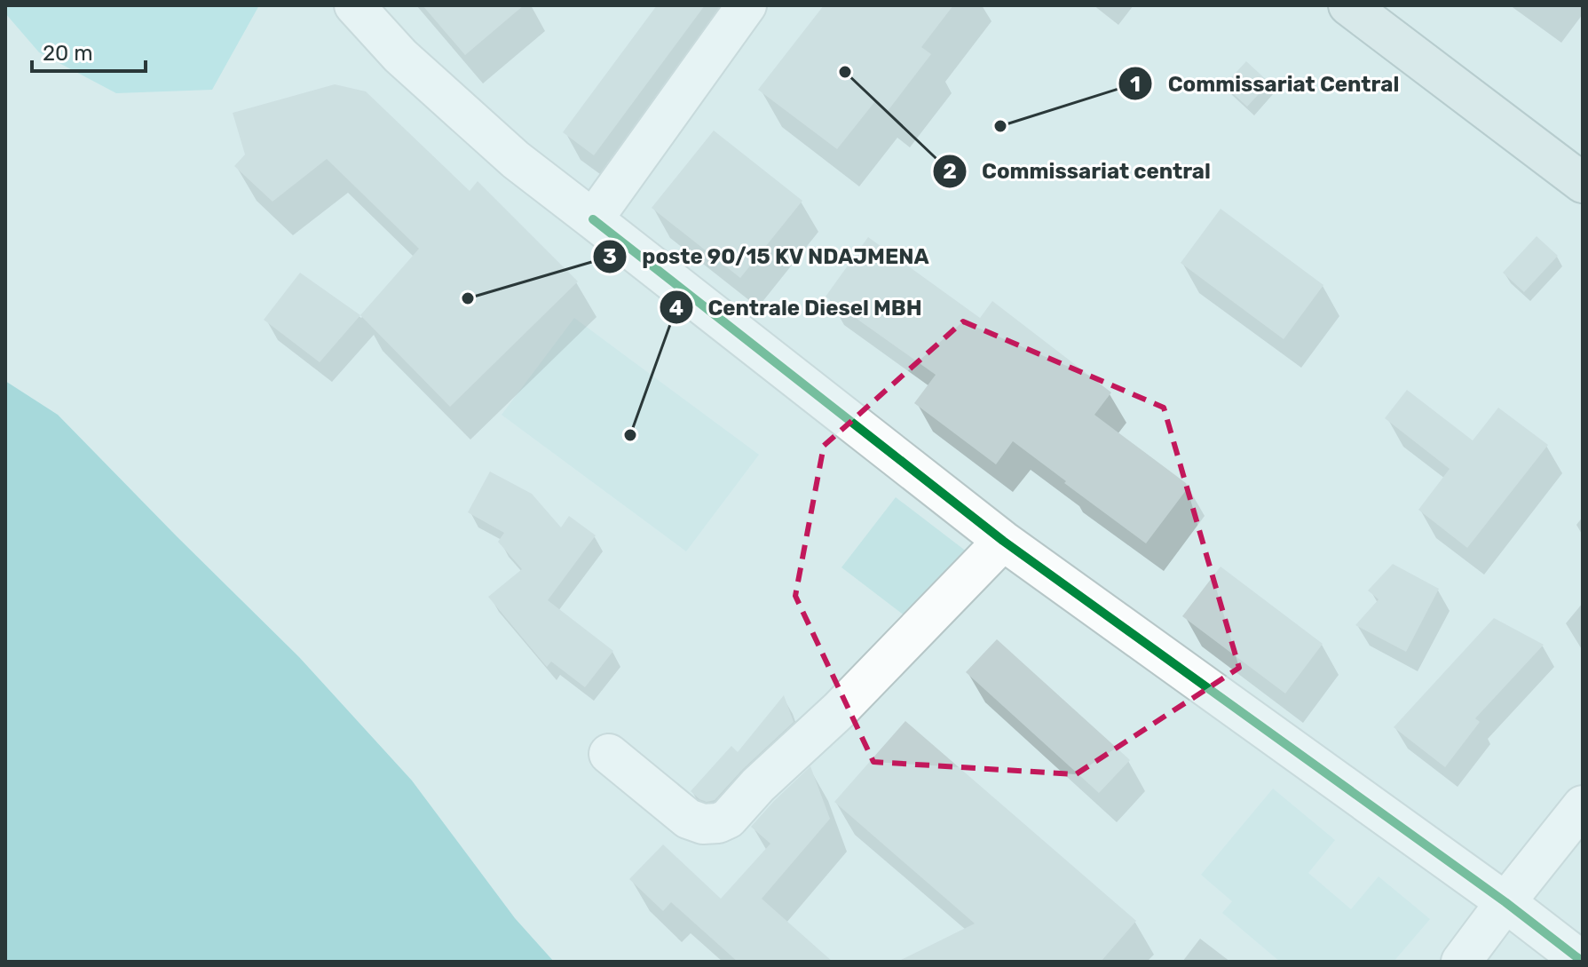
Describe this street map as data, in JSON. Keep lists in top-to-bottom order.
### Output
{
  "places": [
    "Commissariat central",
    "Commissariat Central",
    "poste 90/15 KV NDAJMENA",
    "Centrale Diesel MBH"
  ],
  "scale_bar": "20 m"
}
